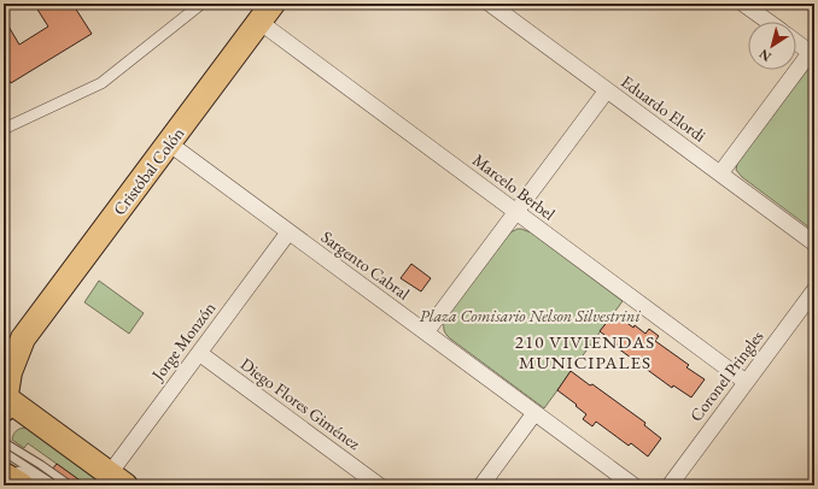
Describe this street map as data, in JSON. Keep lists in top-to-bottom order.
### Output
{
  "streets": {
    "main road": ["Cristóbal Colón"],
    "street": [
      "Eduardo Elordi",
      "Marcelo Berbel",
      "Sargento Cabral",
      "Jorge Monzón",
      "Coronel Pringles",
      "Diego Flores Giménez"
    ]
  },
  "crossings": [
    ["Cristóbal Colón", "Marcelo Berbel"],
    ["Cristóbal Colón", "Sargento Cabral"],
    ["Marcelo Berbel", "Coronel Pringles"],
    ["Sargento Cabral", "Jorge Monzón"],
    ["Jorge Monzón", "Diego Flores Giménez"]
  ],
  "districts": ["210 VIVIENDAS MUNICIPALES"],
  "parks": ["Plaza Comisario Nelson Silvestrini"],
  "north": "bottom left"
}
